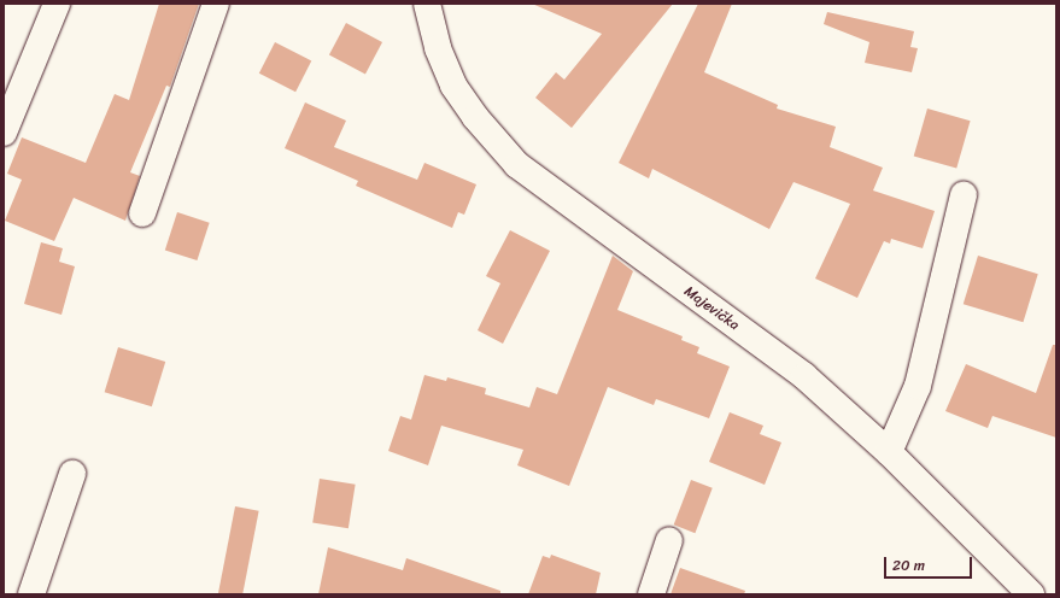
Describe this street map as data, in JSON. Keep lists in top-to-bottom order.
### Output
{
  "streets": {
    "street": ["Majevička"]
  },
  "scale_bar": "20 m"
}
